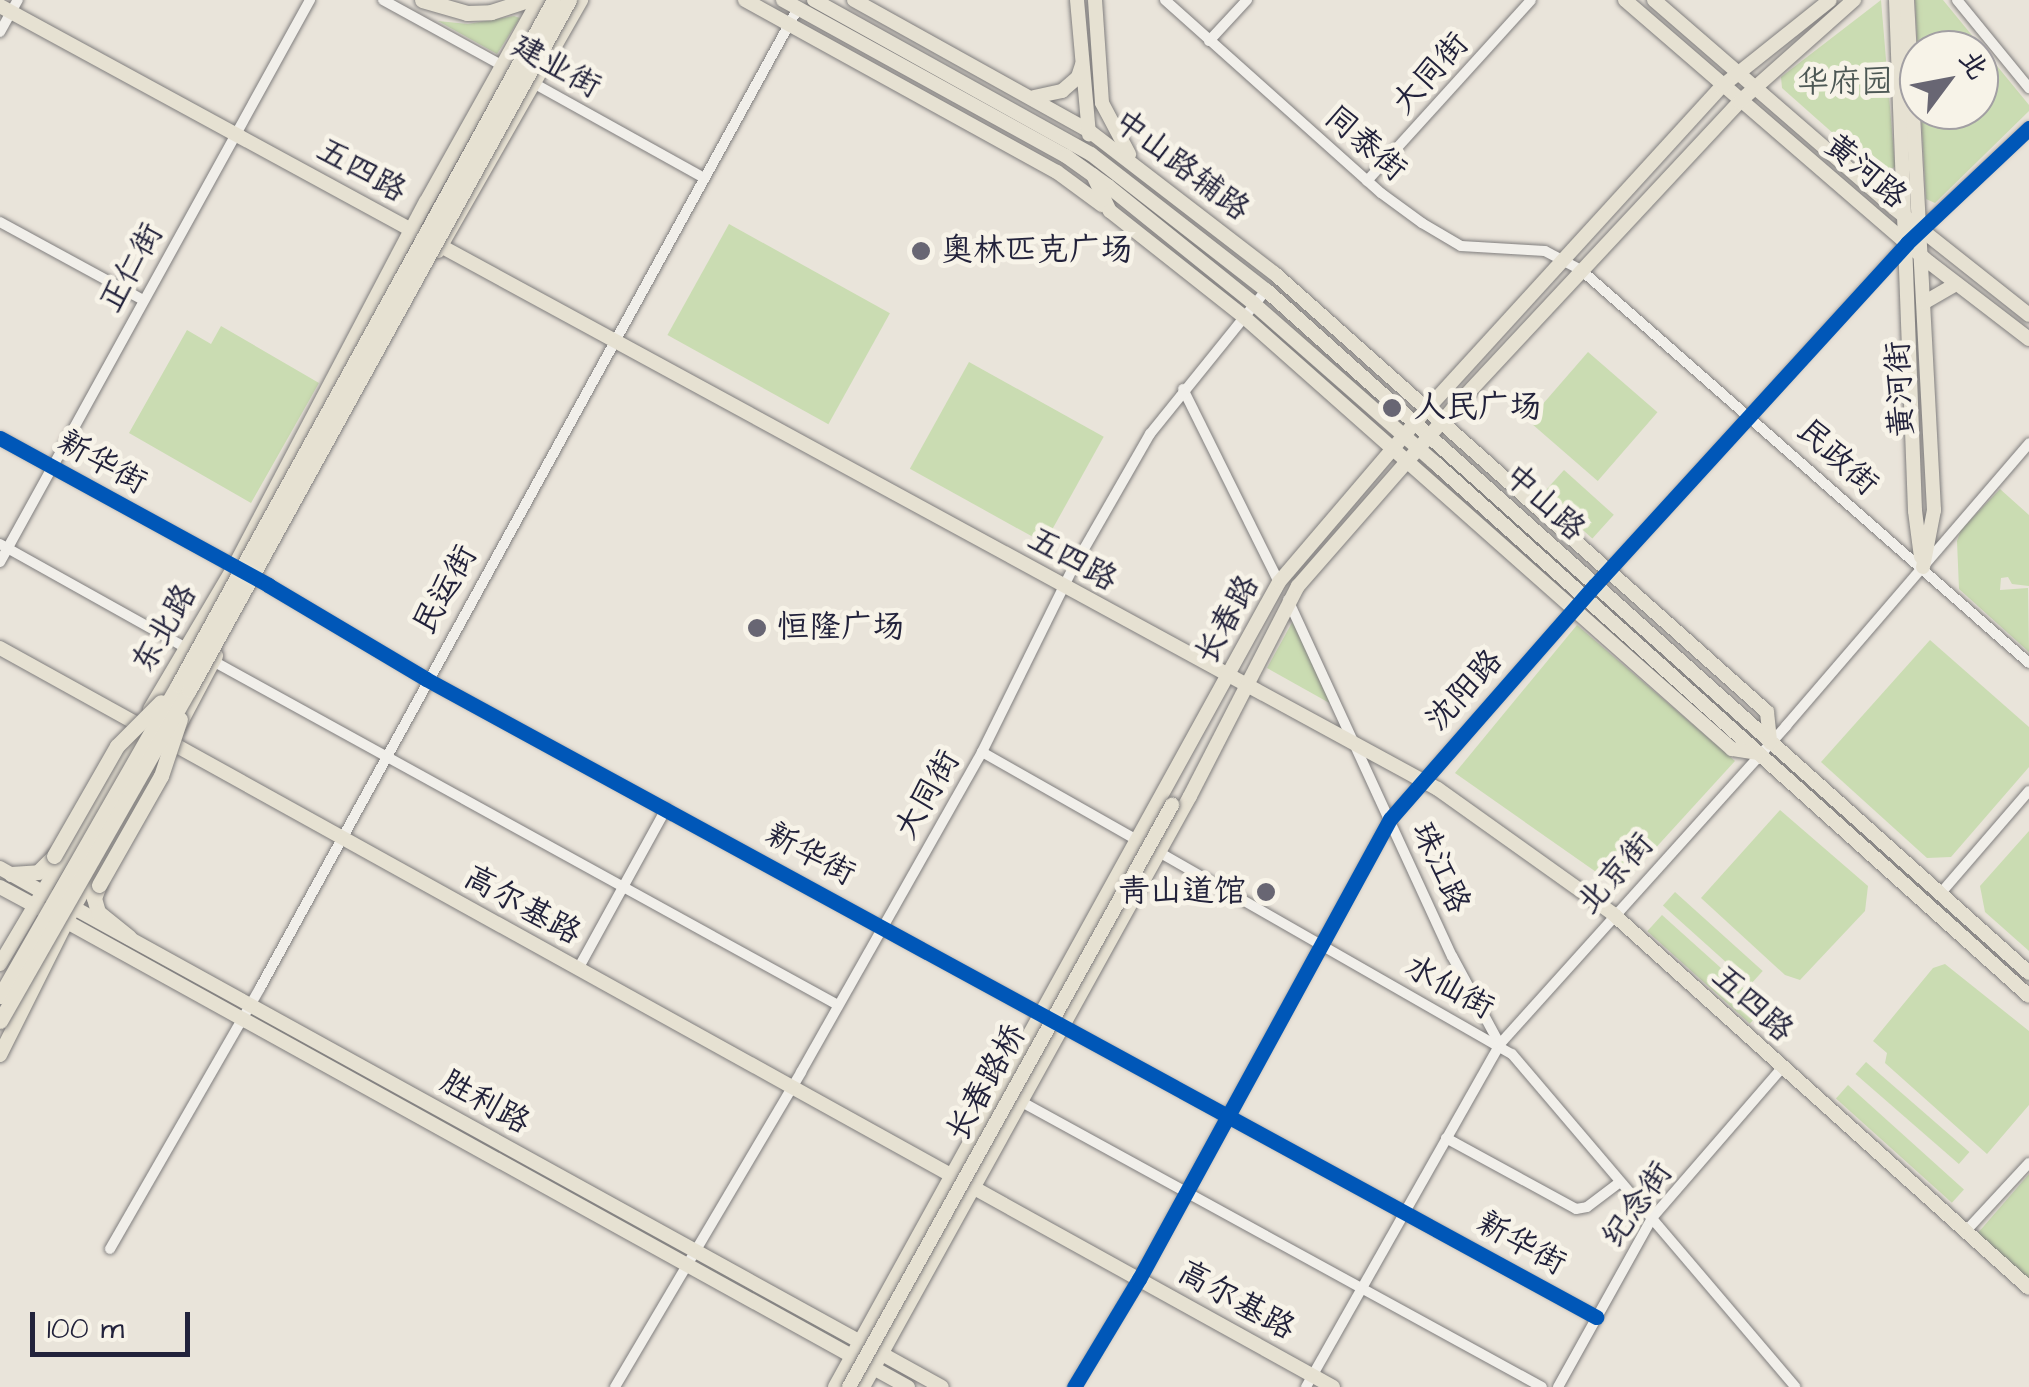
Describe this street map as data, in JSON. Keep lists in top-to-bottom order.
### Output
{
  "streets": {
    "highway": ["东北路"],
    "main road": [
      "中山路辅路",
      "五四路",
      "黄河路",
      "黄河街",
      "中山路",
      "长春路",
      "高尔基路",
      "长春路桥",
      "胜利路"
    ],
    "street": [
      "建业街",
      "大同街",
      "同泰街",
      "正仁街",
      "民政街",
      "新华街",
      "民运街",
      "沈阳路",
      "珠江路",
      "北京街",
      "水仙街",
      "纪念街"
    ]
  },
  "crossings": [
    ["建业街", "民运街"],
    ["建业街", "东北路"],
    ["大同街", "同泰街"],
    ["大同街", "五四路"],
    ["大同街", "新华街"],
    ["大同街", "中山路"],
    ["大同街", "高尔基路"],
    ["大同街", "水仙街"],
    ["大同街", "胜利路"],
    ["同泰街", "民政街"],
    ["同泰街", "长春路"],
    ["中山路辅路", "中山路"],
    ["中山路辅路", "长春路"],
    ["中山路辅路", "沈阳路"],
    ["中山路辅路", "北京街"],
    ["五四路", "正仁街"],
    ["五四路", "民运街"],
    ["五四路", "长春路"],
    ["五四路", "东北路"],
    ["五四路", "沈阳路"],
    ["五四路", "珠江路"],
    ["五四路", "北京街"],
    ["五四路", "纪念街"],
    ["黄河路", "黄河街"],
    ["黄河路", "长春路"],
    ["黄河路", "沈阳路"],
    ["正仁街", "新华街"],
    ["黄河街", "民政街"],
    ["黄河街", "沈阳路"],
    ["黄河街", "北京街"],
    ["民政街", "长春路"],
    ["民政街", "沈阳路"],
    ["民政街", "北京街"],
    ["新华街", "民运街"],
    ["新华街", "长春路"],
    ["新华街", "东北路"],
    ["新华街", "沈阳路"],
    ["新华街", "北京街"],
    ["新华街", "纪念街"],
    ["中山路", "民运街"],
    ["中山路", "长春路"],
    ["中山路", "沈阳路"],
    ["中山路", "北京街"],
    ["民运街", "高尔基路"],
    ["民运街", "胜利路"],
    ["长春路", "珠江路"],
    ["长春路", "高尔基路"],
    ["长春路", "水仙街"],
    ["长春路", "胜利路"],
    ["东北路", "高尔基路"],
    ["东北路", "胜利路"],
    ["沈阳路", "珠江路"],
    ["沈阳路", "高尔基路"],
    ["沈阳路", "水仙街"],
    ["珠江路", "北京街"],
    ["珠江路", "水仙街"],
    ["北京街", "高尔基路"],
    ["北京街", "水仙街"],
    ["水仙街", "纪念街"]
  ],
  "parks": ["华府园"],
  "places": [
    "奥林匹克广场",
    "人民广场",
    "恒隆广场",
    "青山道馆"
  ],
  "scale_bar": "100 m",
  "north": "top right"
}
